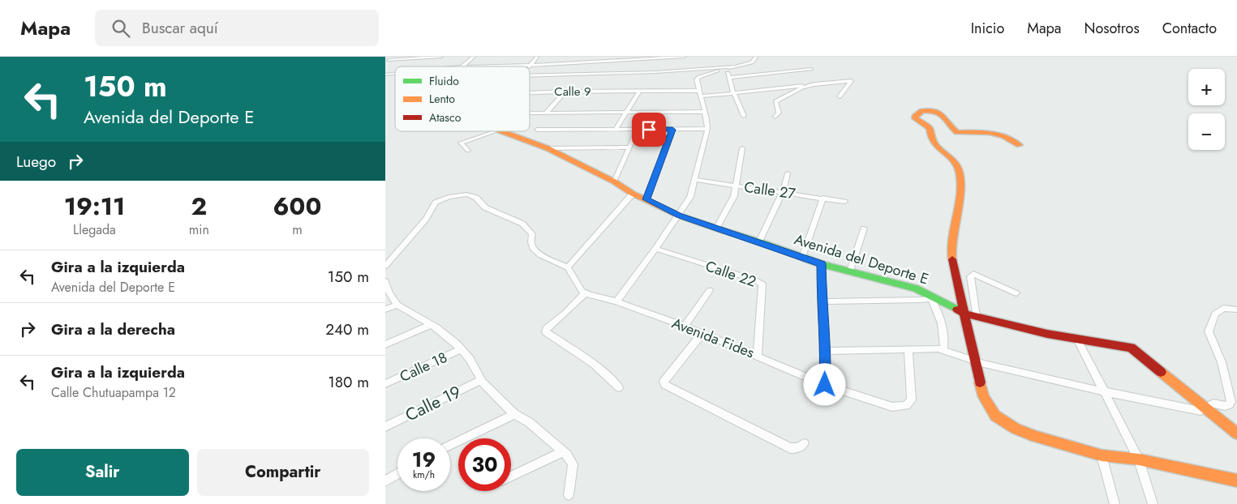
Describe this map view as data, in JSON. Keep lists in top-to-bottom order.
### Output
{
  "streets": {
    "street": [
      "Calle 9",
      "Calle 27",
      "Avenida del Deporte E",
      "Calle 22",
      "Avenida Fides",
      "Calle 18",
      "Calle 19"
    ]
  },
  "crossings": [
    ["Calle 22", "Avenida Fides"]
  ],
  "legend": ["Fluido", "Lento", "Atasco"],
  "page": {
    "header": "Mapa",
    "search": "Buscar aquí",
    "nav": [
      "Inicio",
      "Mapa",
      "Nosotros",
      "Contacto"
    ],
    "turn": ["150 m", "Avenida del Deporte E"],
    "map_buttons": ["+", "−"],
    "then": "Luego",
    "eta": [
      "19:11",
      "Llegada",
      "2",
      "min",
      "600",
      "m"
    ],
    "list": [
      {
        "name": "Gira a la izquierda",
        "note": "Avenida del Deporte E",
        "value": "150 m"
      },
      {
        "name": "Gira a la derecha",
        "value": "240 m"
      },
      {
        "name": "Gira a la izquierda",
        "note": "Calle Chutuapampa 12",
        "value": "180 m"
      }
    ],
    "speed": "19 km/h",
    "limit": "30",
    "buttons": ["Salir", "Compartir"]
  }
}
